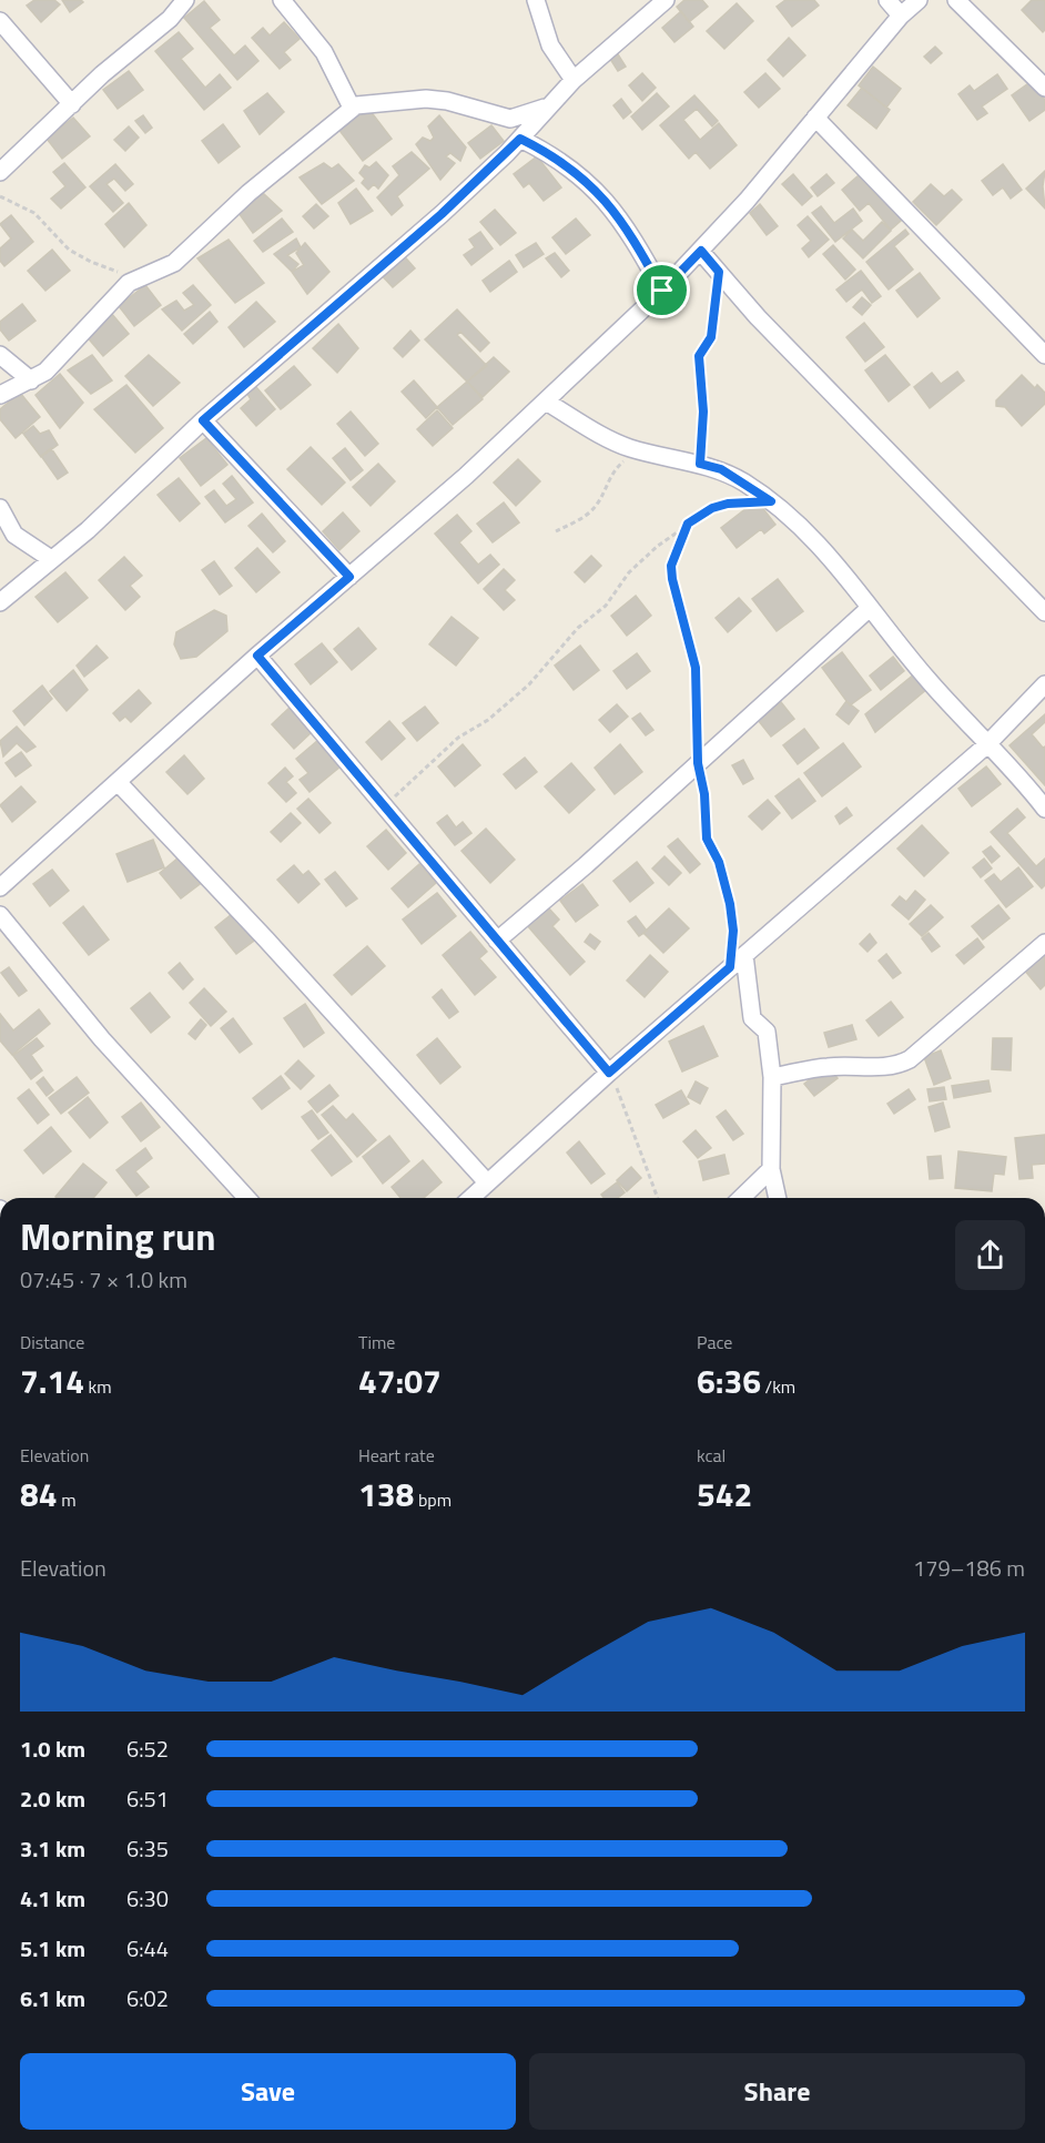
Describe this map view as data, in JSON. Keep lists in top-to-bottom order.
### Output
{
  "page": {
    "heading": ["Morning run", "07:45 · 7 × 1.0 km"],
    "stats": [
      ["Distance", "7.14 km"],
      ["Time", "47:07"],
      ["Pace", "6:36 /km"],
      ["Elevation", "84 m"],
      ["Heart rate", "138 bpm"],
      ["kcal", "542"]
    ],
    "chart": ["Elevation", "179–186 m"],
    "list": [
      {
        "name": "1.0 km",
        "note": "6:52"
      },
      {
        "name": "2.0 km",
        "note": "6:51"
      },
      {
        "name": "3.1 km",
        "note": "6:35"
      },
      {
        "name": "4.1 km",
        "note": "6:30"
      },
      {
        "name": "5.1 km",
        "note": "6:44"
      },
      {
        "name": "6.1 km",
        "note": "6:02"
      }
    ],
    "buttons": ["Save", "Share"]
  }
}
